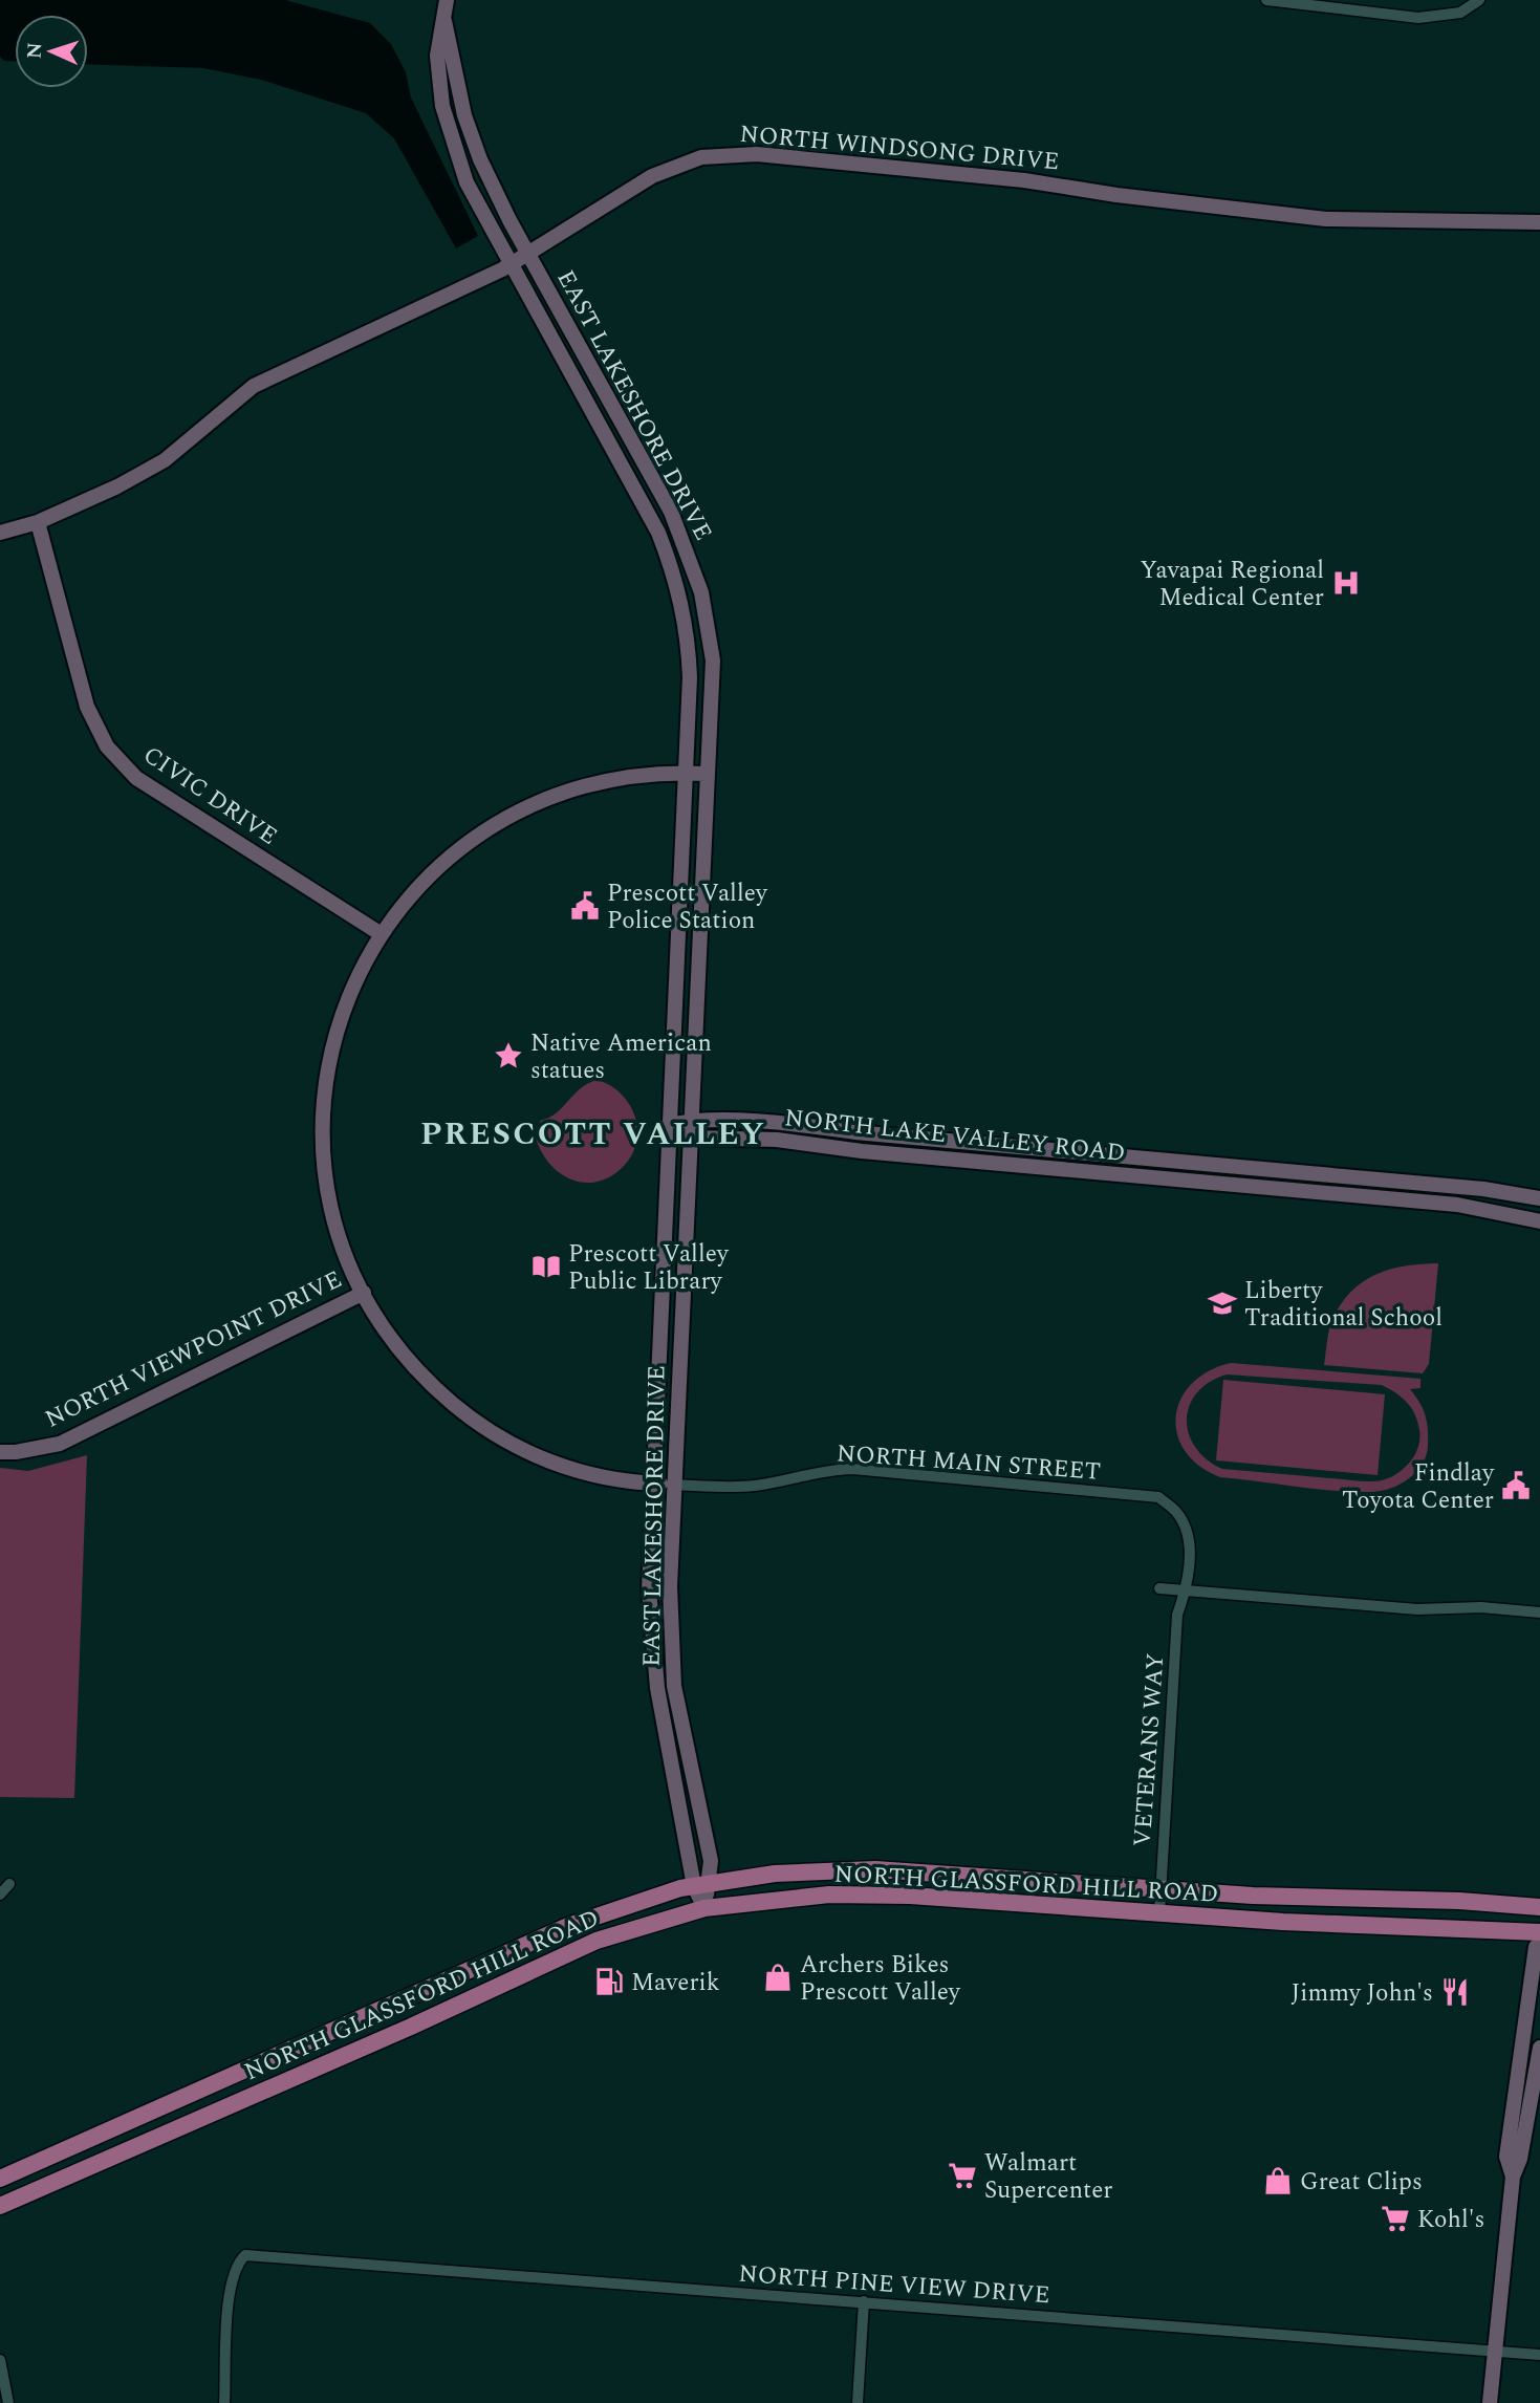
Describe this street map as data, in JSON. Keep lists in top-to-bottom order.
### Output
{
  "streets": {
    "main road": ["NORTH GLASSFORD HILL ROAD"],
    "street": [
      "NORTH WINDSONG DRIVE",
      "EAST LAKESHORE DRIVE",
      "CIVIC DRIVE",
      "NORTH LAKE VALLEY ROAD",
      "NORTH VIEWPOINT DRIVE",
      "NORTH MAIN STREET",
      "VETERANS WAY",
      "NORTH PINE VIEW DRIVE"
    ]
  },
  "crossings": [
    ["NORTH WINDSONG DRIVE", "EAST LAKESHORE DRIVE"],
    ["NORTH WINDSONG DRIVE", "CIVIC DRIVE"],
    ["EAST LAKESHORE DRIVE", "NORTH LAKE VALLEY ROAD"],
    ["EAST LAKESHORE DRIVE", "NORTH MAIN STREET"],
    ["EAST LAKESHORE DRIVE", "NORTH GLASSFORD HILL ROAD"],
    ["NORTH MAIN STREET", "VETERANS WAY"],
    ["VETERANS WAY", "NORTH GLASSFORD HILL ROAD"]
  ],
  "districts": ["PRESCOTT VALLEY"],
  "places": {
    "hospital": ["Yavapai Regional Medical Center"],
    "public building": ["Prescott Valley Police Station", "Findlay Toyota Center"],
    "place": ["Native American statues"],
    "library": ["Prescott Valley Public Library"],
    "school or university": ["Liberty Traditional School"],
    "shop": ["Archers Bikes Prescott Valley", "Great Clips"],
    "fuel station": ["Maverik"],
    "restaurant": ["Jimmy John's"],
    "supermarket": ["Walmart Supercenter", "Kohl's"]
  },
  "north": "left"
}
